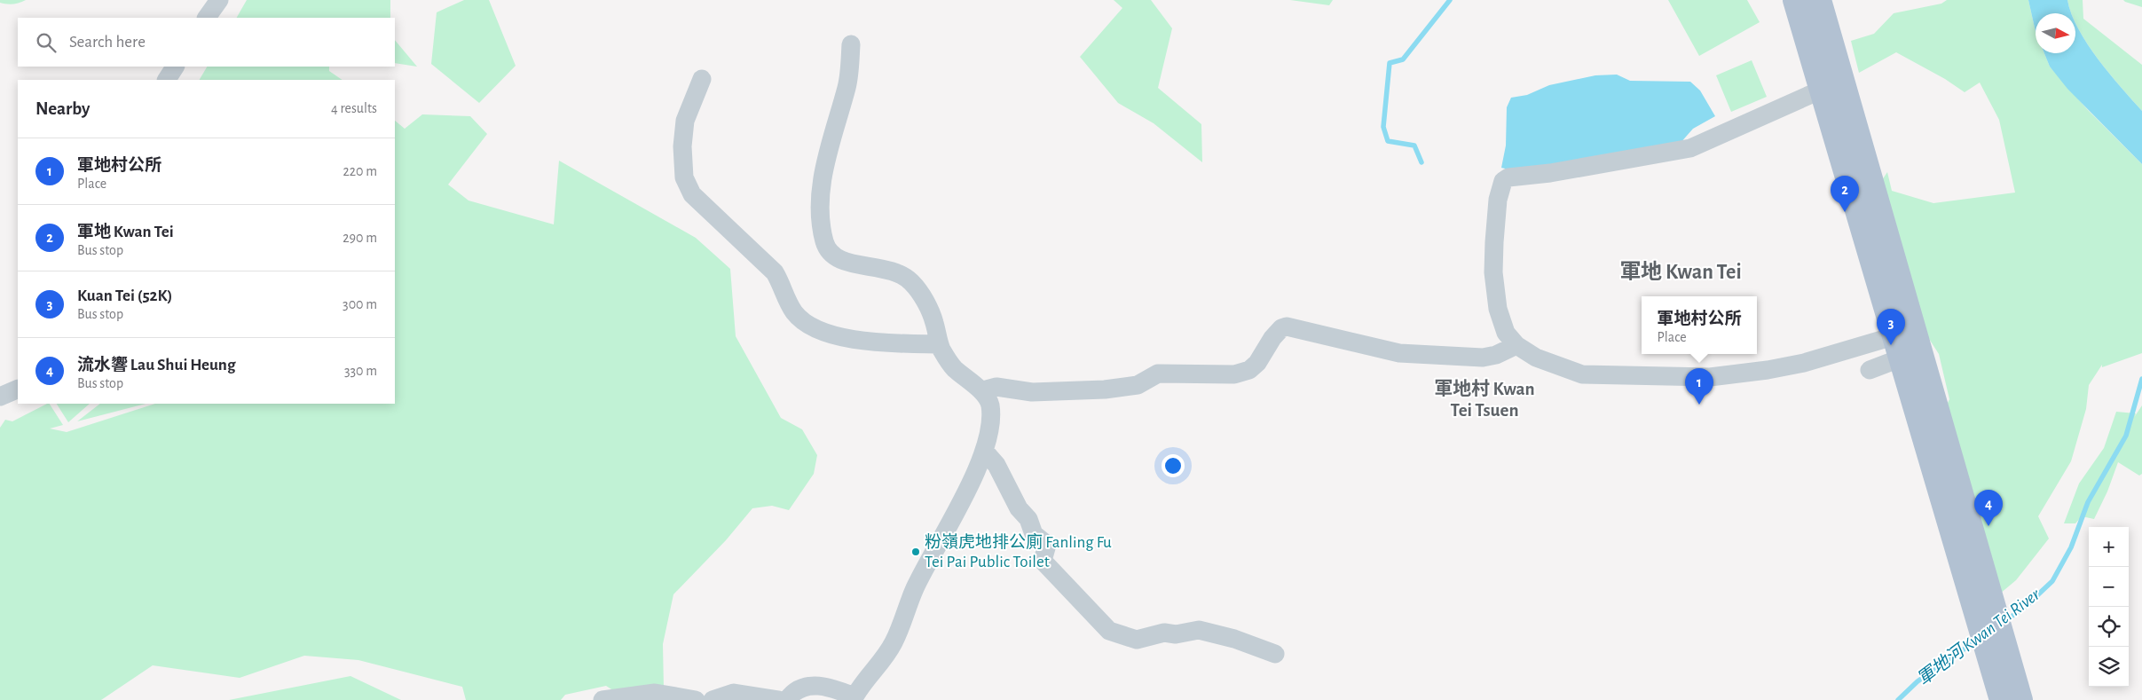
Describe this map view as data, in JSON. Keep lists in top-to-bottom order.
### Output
{
  "districts": ["軍地 Kwan Tei", "軍地村 Kwan Tei Tsuen"],
  "water": ["軍地河 Kwan Tei River"],
  "places": ["粉嶺虎地排公廁 Fanling Fu Tei Pai Public Toilet"],
  "north": "right",
  "page": {
    "search": "Search here",
    "heading": ["Nearby", "4 results"],
    "list": [
      {
        "mark": "1",
        "name": "軍地村公所",
        "note": "Place",
        "value": "220 m"
      },
      {
        "mark": "2",
        "name": "軍地 Kwan Tei",
        "note": "Bus stop",
        "value": "290 m"
      },
      {
        "mark": "3",
        "name": "Kuan Tei (52K)",
        "note": "Bus stop",
        "value": "300 m"
      },
      {
        "mark": "4",
        "name": "流水響 Lau Shui Heung",
        "note": "Bus stop",
        "value": "330 m"
      }
    ],
    "pins": [
      "2",
      "3",
      "1",
      "4"
    ],
    "popup": ["軍地村公所", "Place"],
    "map_buttons": ["+", "−"]
  }
}
